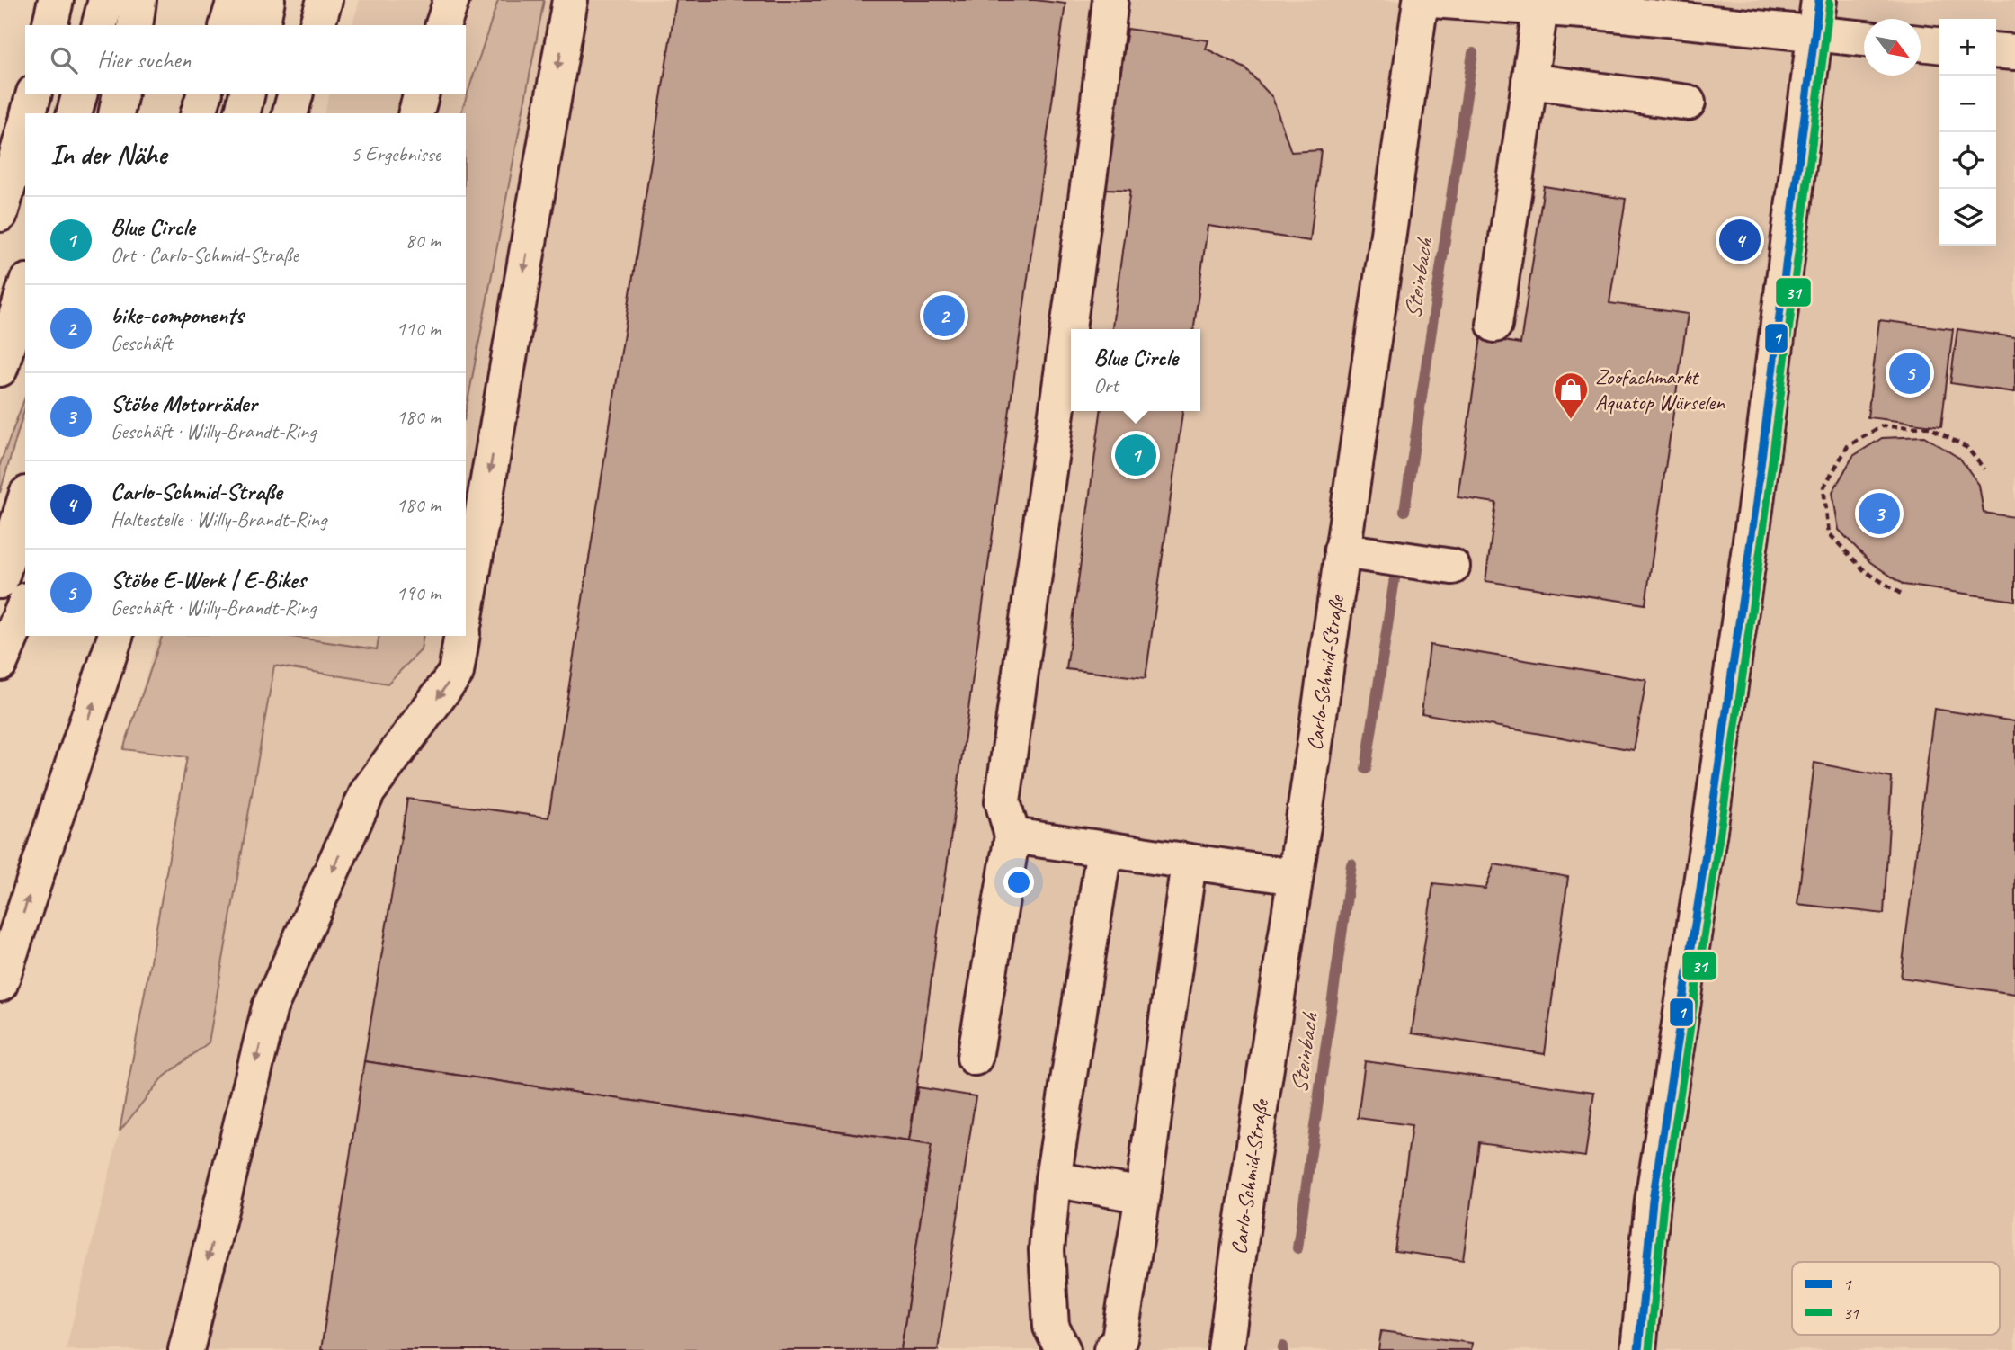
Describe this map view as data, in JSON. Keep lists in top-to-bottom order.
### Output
{
  "streets": {
    "main road": ["Carlo-Schmid-Straße"]
  },
  "water": ["Steinbach"],
  "places": {
    "shop": ["Zoofachmarkt Aquatop Würselen"]
  },
  "lines": ["transit line 1", "transit line 31"],
  "legend": ["1", "31"],
  "north": "bottom right",
  "page": {
    "map_buttons": ["+", "−"],
    "search": "Hier suchen",
    "heading": ["In der Nähe", "5 Ergebnisse"],
    "list": [
      {
        "mark": "1",
        "name": "Blue Circle",
        "note": "Ort · Carlo-Schmid-Straße",
        "value": "80 m"
      },
      {
        "mark": "2",
        "name": "bike-components",
        "note": "Geschäft",
        "value": "110 m"
      },
      {
        "mark": "3",
        "name": "Stöbe Motorräder",
        "note": "Geschäft · Willy-Brandt-Ring",
        "value": "180 m"
      },
      {
        "mark": "4",
        "name": "Carlo-Schmid-Straße",
        "note": "Haltestelle · Willy-Brandt-Ring",
        "value": "180 m"
      },
      {
        "mark": "5",
        "name": "Stöbe E-Werk | E-Bikes",
        "note": "Geschäft · Willy-Brandt-Ring",
        "value": "190 m"
      }
    ],
    "pins": [
      "4",
      "2",
      "5",
      "1",
      "3"
    ],
    "popup": ["Blue Circle", "Ort"]
  }
}
